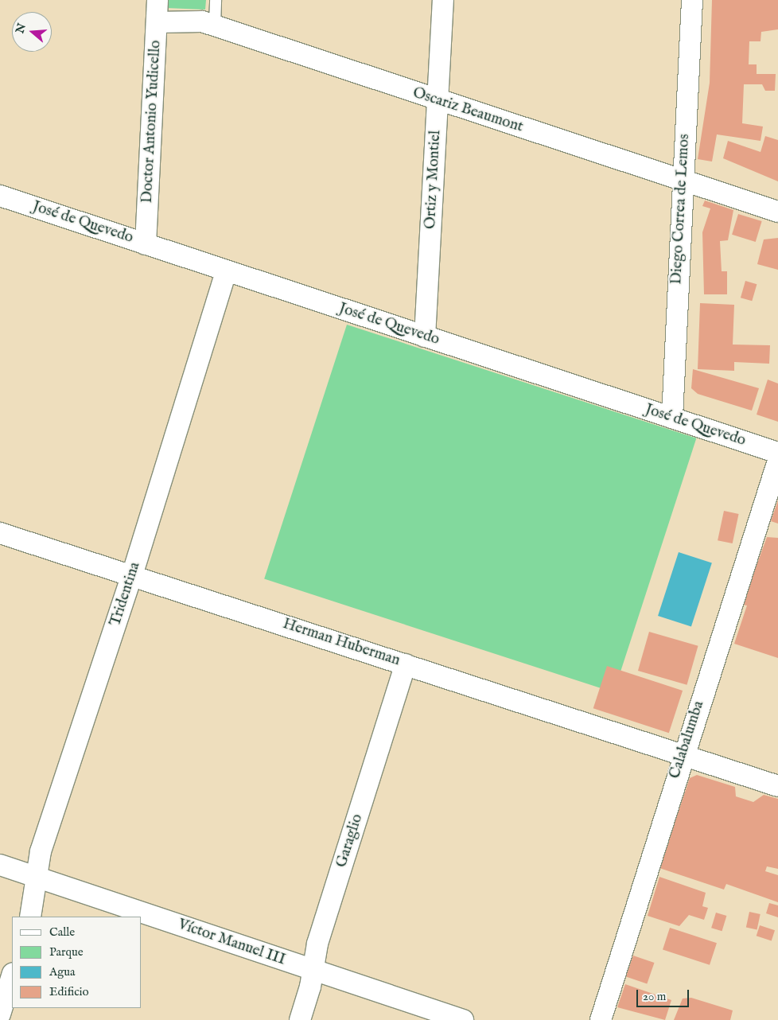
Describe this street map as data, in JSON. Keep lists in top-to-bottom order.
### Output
{
  "streets": {
    "street": [
      "Oscariz Beaumont",
      "Doctor Antonio Yudicello",
      "Ortiz y Montiel",
      "Diego Correa de Lemos",
      "José de Quevedo",
      "Tridentina",
      "Herman Huberman",
      "Calabalumba",
      "Garaglio",
      "Víctor Manuel III"
    ]
  },
  "crossings": [
    ["Oscariz Beaumont", "Doctor Antonio Yudicello"],
    ["Oscariz Beaumont", "Ortiz y Montiel"],
    ["Oscariz Beaumont", "Diego Correa de Lemos"],
    ["Doctor Antonio Yudicello", "José de Quevedo"],
    ["Ortiz y Montiel", "José de Quevedo"],
    ["Diego Correa de Lemos", "José de Quevedo"],
    ["José de Quevedo", "Tridentina"],
    ["Tridentina", "Herman Huberman"],
    ["Tridentina", "Víctor Manuel III"],
    ["Herman Huberman", "Calabalumba"],
    ["Herman Huberman", "Garaglio"],
    ["Garaglio", "Víctor Manuel III"]
  ],
  "legend": [
    "Calle",
    "Parque",
    "Agua",
    "Edificio"
  ],
  "scale_bar": "20 m",
  "north": "left"
}
